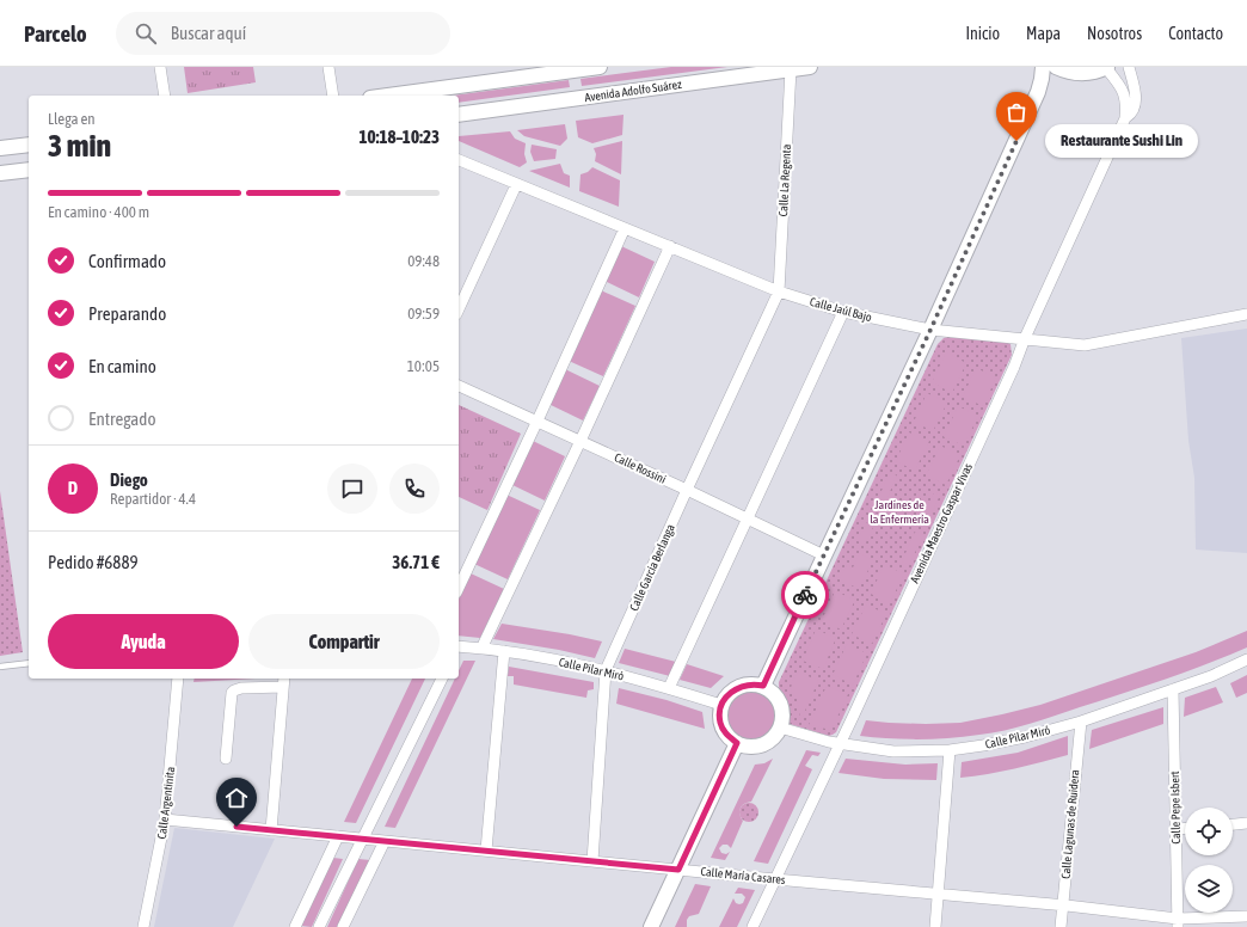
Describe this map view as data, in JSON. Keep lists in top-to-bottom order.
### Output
{
  "streets": {
    "main road": ["Avenida Adolfo Suárez"],
    "street": [
      "Calle La Regenta",
      "Calle Jaúl Bajo",
      "Calle Rossini",
      "Avenida Maestro Gaspar Vivas",
      "Calle García Berlanga",
      "Calle Pilar Miró",
      "Calle Argentinita",
      "Calle Pepe Isbert",
      "Calle Lagunas de Ruidera",
      "Calle María Casares"
    ]
  },
  "crossings": [
    ["Avenida Adolfo Suárez", "Calle La Regenta"],
    ["Calle La Regenta", "Calle Jaúl Bajo"],
    ["Calle La Regenta", "Calle García Berlanga"],
    ["Calle Jaúl Bajo", "Avenida Maestro Gaspar Vivas"],
    ["Calle Jaúl Bajo", "Calle García Berlanga"],
    ["Calle Rossini", "Calle García Berlanga"],
    ["Avenida Maestro Gaspar Vivas", "Calle Pilar Miró"],
    ["Avenida Maestro Gaspar Vivas", "Calle María Casares"],
    ["Calle García Berlanga", "Calle Pilar Miró"],
    ["Calle García Berlanga", "Calle María Casares"],
    ["Calle Pilar Miró", "Calle Pepe Isbert"],
    ["Calle Pilar Miró", "Calle Lagunas de Ruidera"],
    ["Calle Argentinita", "Calle María Casares"],
    ["Calle Pepe Isbert", "Calle María Casares"],
    ["Calle Lagunas de Ruidera", "Calle María Casares"]
  ],
  "parks": ["Jardines de la Enfermería"],
  "places": ["Restaurante Sushi Lin"],
  "page": {
    "header": "Parcelo",
    "search": "Buscar aquí",
    "nav": [
      "Inicio",
      "Mapa",
      "Nosotros",
      "Contacto"
    ],
    "heading": ["3 min", "Llega en", "10:18–10:23"],
    "panel": [
      "Diego",
      "Repartidor · 4.4",
      "Pedido #6889",
      "36.71 €"
    ],
    "bubble": "Restaurante Sushi Lin",
    "bar": "En camino · 400 m",
    "list": [
      ["Confirmado", "09:48"],
      ["Preparando", "09:59"],
      ["En camino", "10:05"],
      "Entregado"
    ],
    "round": "D",
    "buttons": ["Ayuda", "Compartir"]
  }
}
